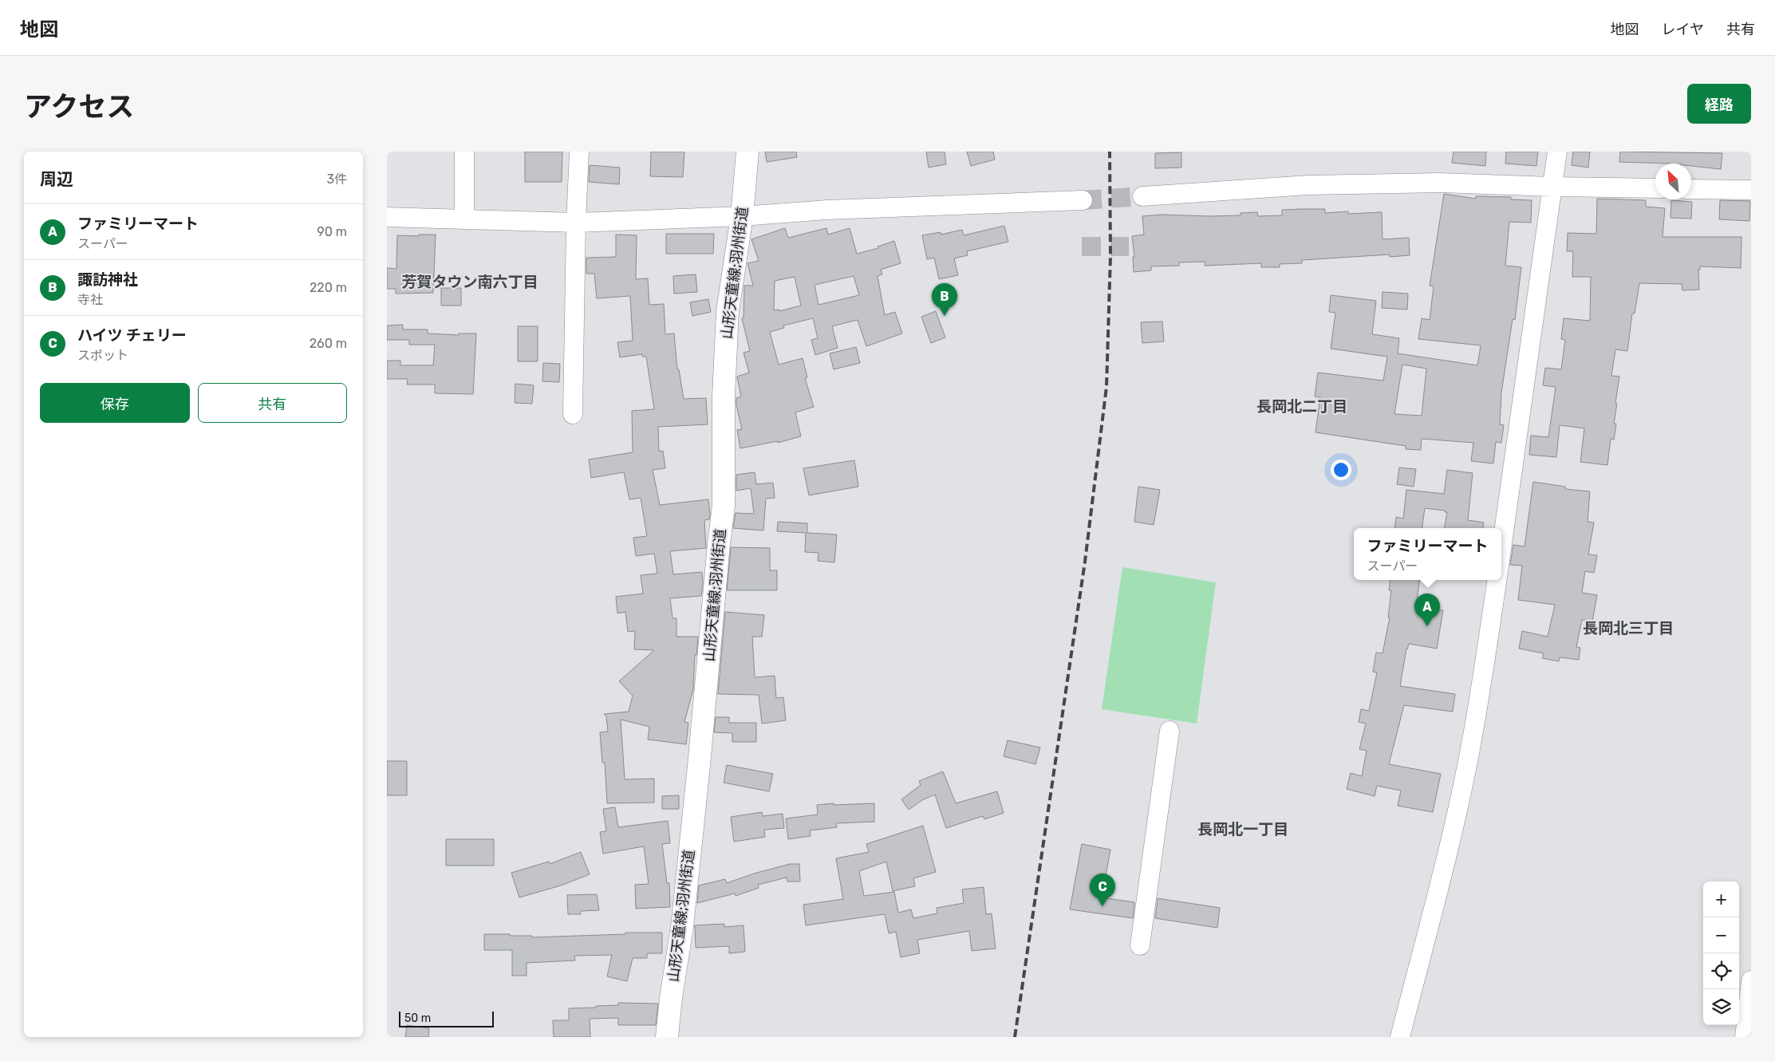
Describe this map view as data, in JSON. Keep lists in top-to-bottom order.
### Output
{
  "streets": {
    "main road": ["山形天童線;羽州街道"]
  },
  "districts": [
    "芳賀タウン南六丁目",
    "長岡北二丁目",
    "長岡北三丁目",
    "長岡北一丁目"
  ],
  "scale_bar": "50 m",
  "north": "top left",
  "page": {
    "header": "地図",
    "nav": ["地図", "レイヤ", "共有"],
    "title": "アクセス",
    "buttons": [
      "経路",
      ["保存", "共有"]
    ],
    "heading": ["周辺", "3件"],
    "list": [
      {
        "mark": "A",
        "name": "ファミリーマート",
        "note": "スーパー",
        "value": "90 m"
      },
      {
        "mark": "B",
        "name": "諏訪神社",
        "note": "寺社",
        "value": "220 m"
      },
      {
        "mark": "C",
        "name": "ハイツ チェリー",
        "note": "スポット",
        "value": "260 m"
      }
    ],
    "pins": ["B", "A", "C"],
    "popup": ["ファミリーマート", "スーパー"],
    "map_buttons": ["+", "−"],
    "scale": "50 m"
  }
}
